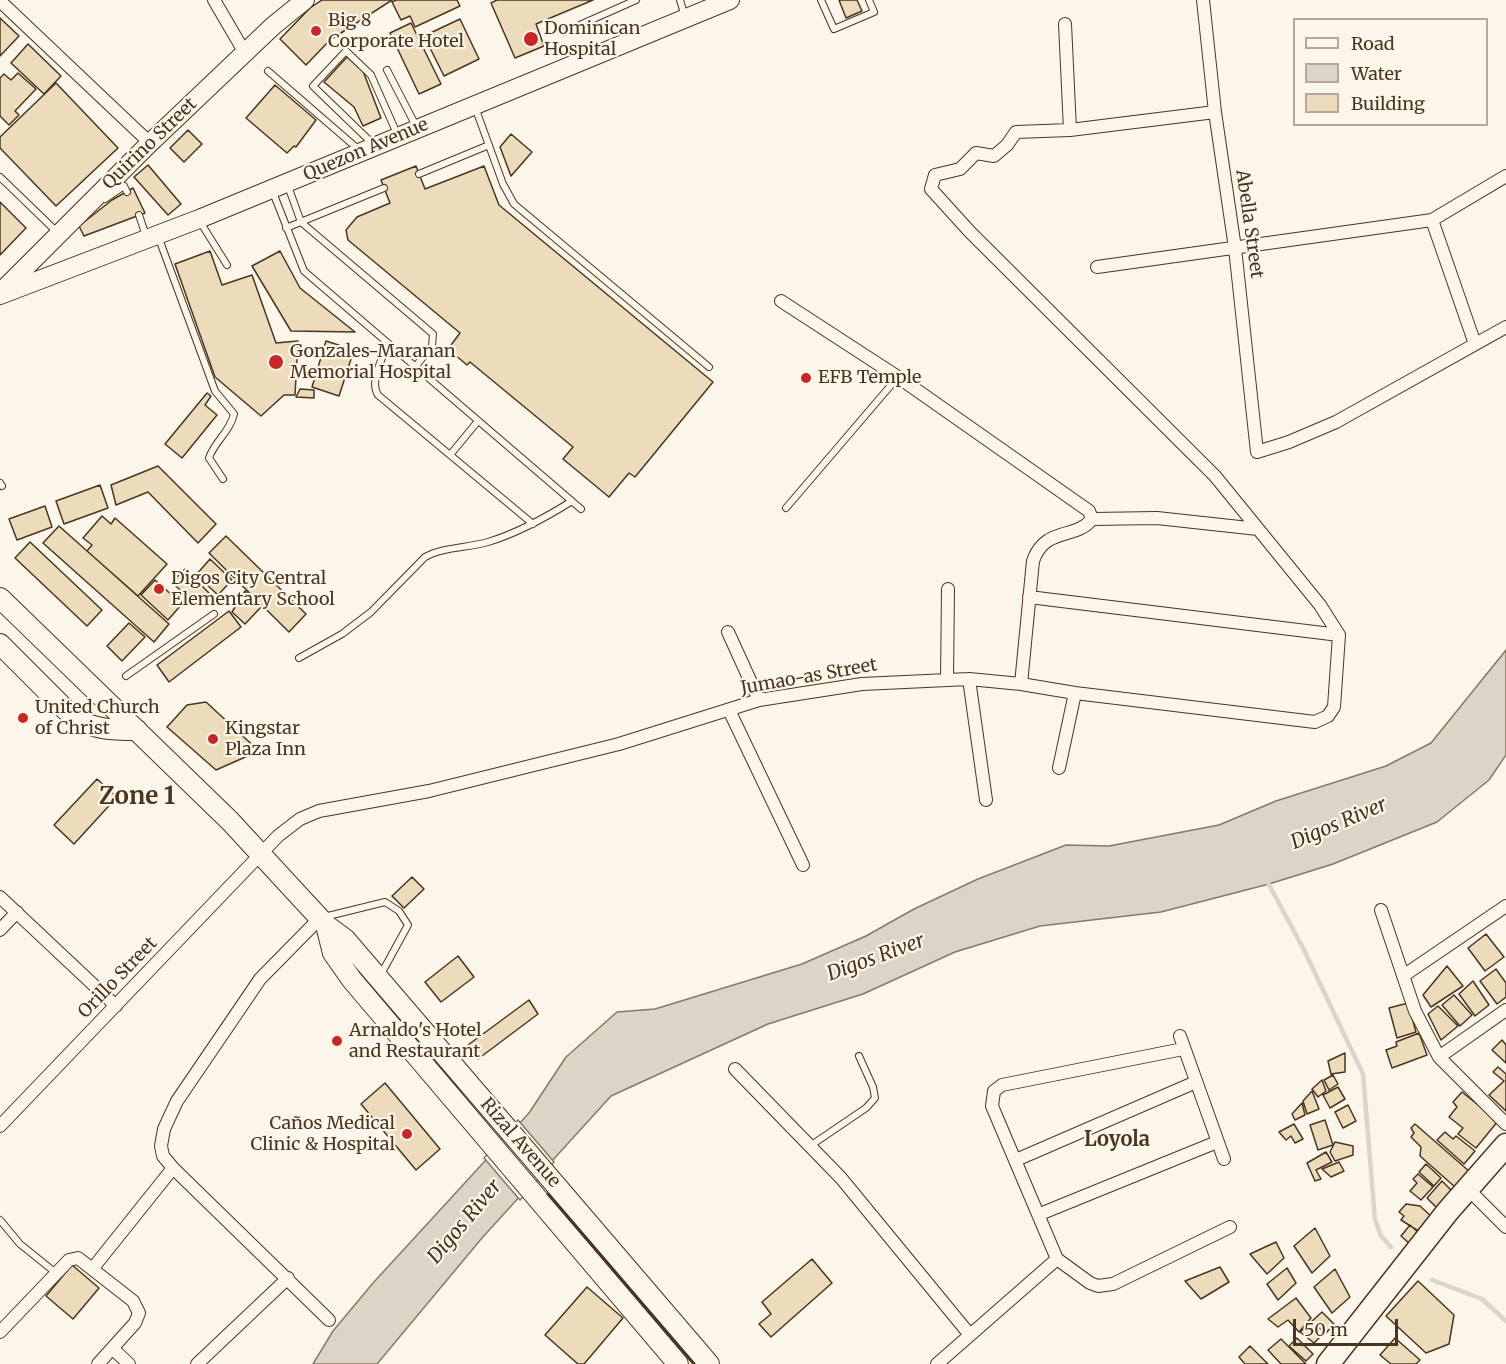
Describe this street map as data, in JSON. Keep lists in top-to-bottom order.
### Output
{
  "streets": {
    "main road": ["Quirino Street", "Quezon Avenue", "Rizal Avenue"],
    "street": ["Abella Street", "Jumao-as Street", "Orillo Street"]
  },
  "crossings": [
    ["Quirino Street", "Quezon Avenue"],
    ["Jumao-as Street", "Orillo Street"],
    ["Jumao-as Street", "Rizal Avenue"],
    ["Orillo Street", "Rizal Avenue"]
  ],
  "districts": ["Zone 1", "Loyola"],
  "water": ["Digos River"],
  "places": [
    "Big 8 Corporate Hotel",
    "Dominican Hospital",
    "Gonzales-Maranan Memorial Hospital",
    "EFB Temple",
    "Digos City Central Elementary School",
    "United Church of Christ",
    "Kingstar Plaza Inn",
    "Arnaldo's Hotel and Restaurant",
    "Caños Medical Clinic & Hospital"
  ],
  "legend": ["Road", "Water", "Building"],
  "scale_bar": "50 m"
}
